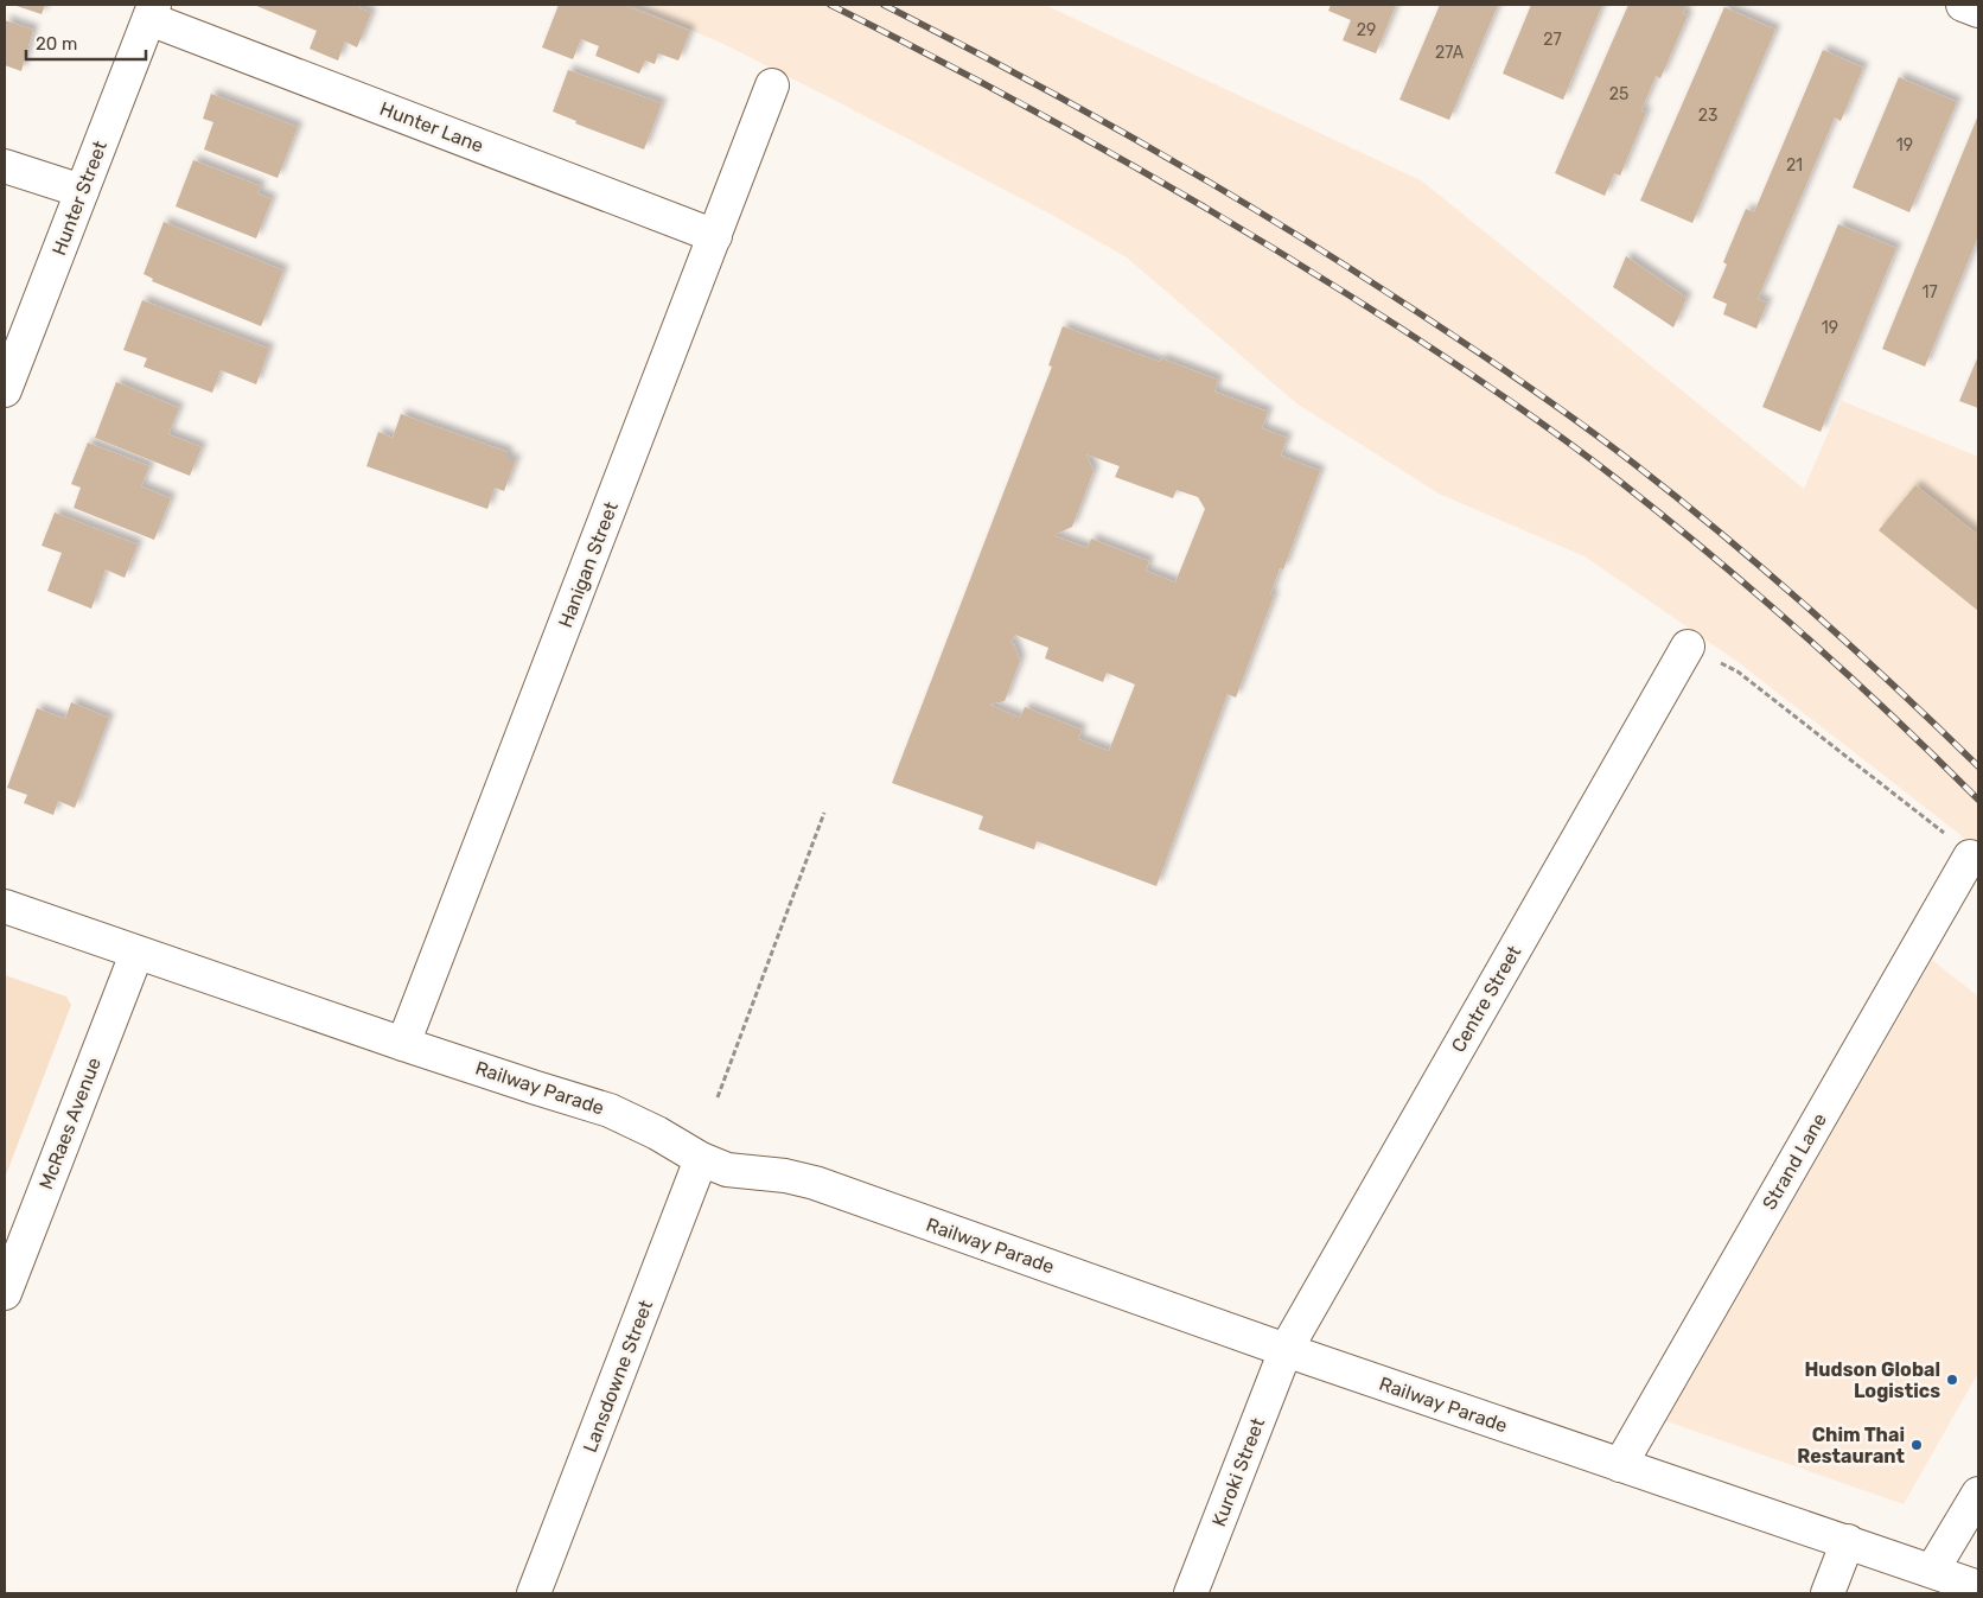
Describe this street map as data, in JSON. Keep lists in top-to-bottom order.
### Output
{
  "streets": {
    "street": [
      "Hunter Lane",
      "Hunter Street",
      "Hanigan Street",
      "Centre Street",
      "Railway Parade",
      "McRaes Avenue",
      "Strand Lane",
      "Lansdowne Street",
      "Kuroki Street"
    ]
  },
  "crossings": [
    ["Hunter Lane", "Hunter Street"],
    ["Hunter Lane", "Hanigan Street"],
    ["Hanigan Street", "Railway Parade"],
    ["Centre Street", "Railway Parade"],
    ["Centre Street", "Kuroki Street"],
    ["Railway Parade", "McRaes Avenue"],
    ["Railway Parade", "Strand Lane"],
    ["Railway Parade", "Lansdowne Street"],
    ["Railway Parade", "Kuroki Street"]
  ],
  "places": ["Hudson Global Logistics", "Chim Thai Restaurant"],
  "house_numbers": [
    "29",
    "27",
    "27A",
    "25",
    "23",
    "19",
    "21",
    "17",
    "19"
  ],
  "scale_bar": "20 m"
}
